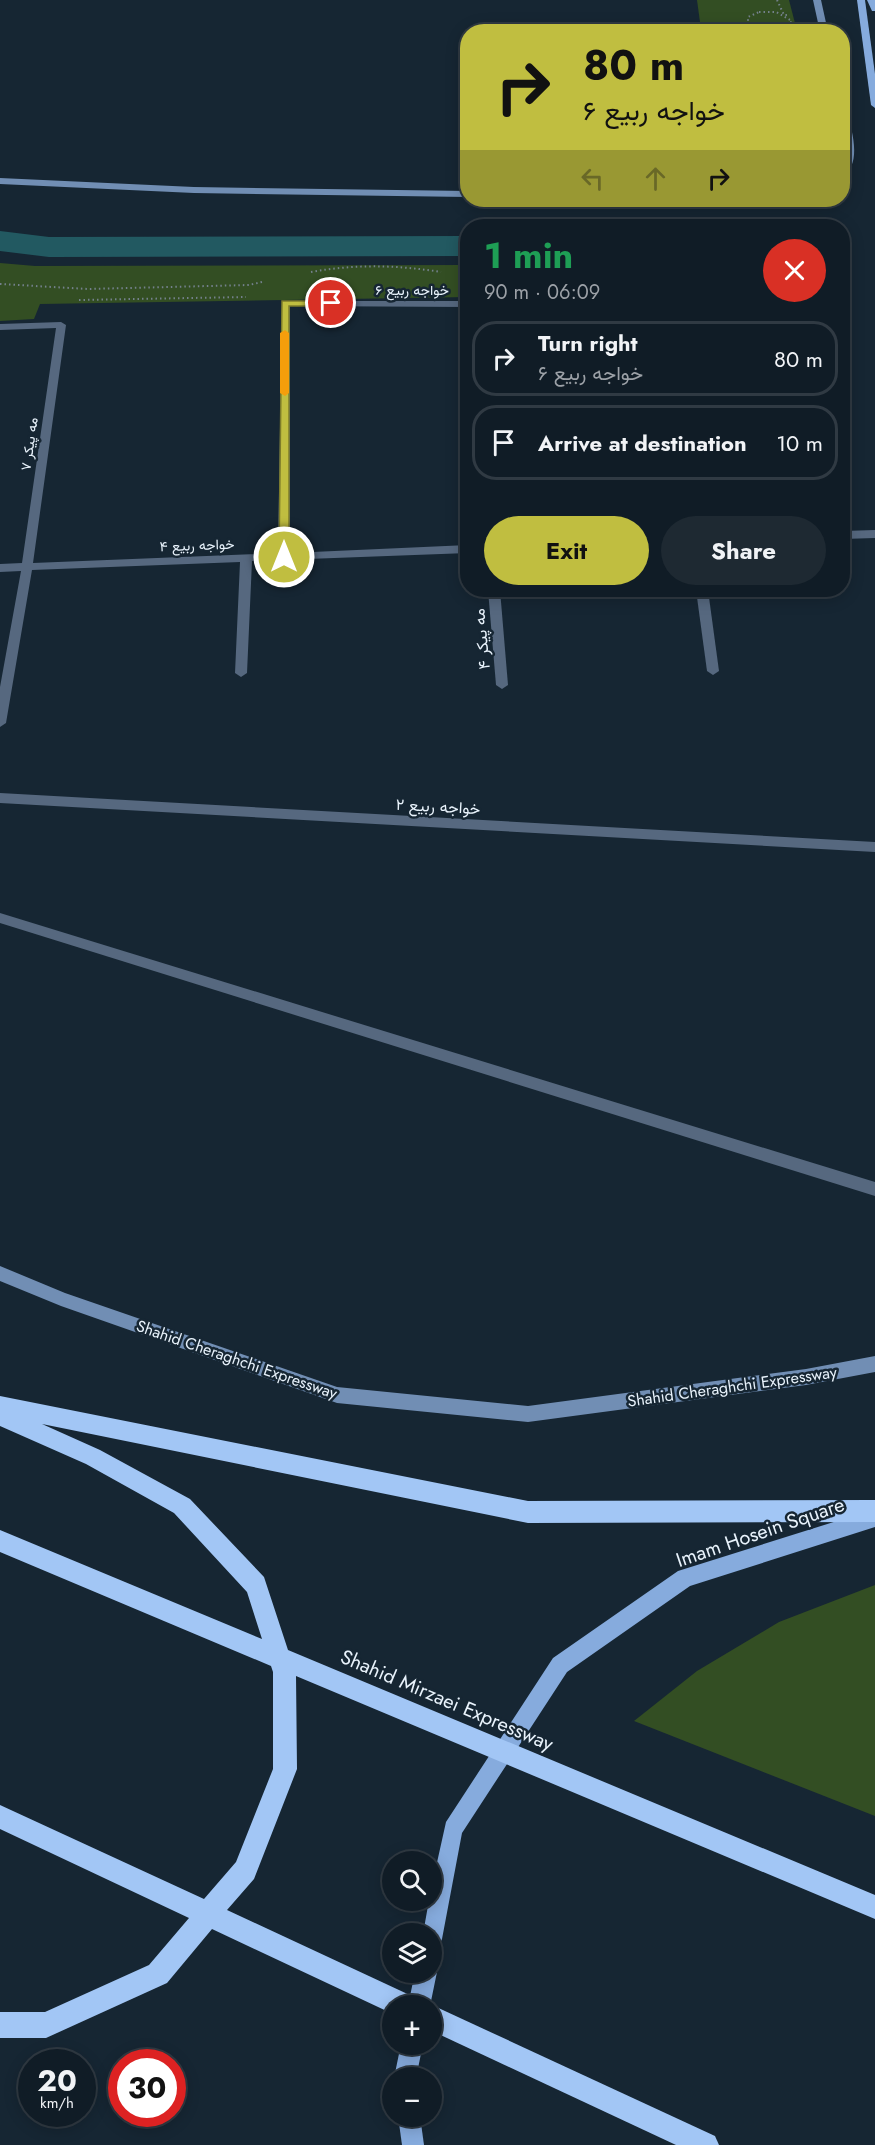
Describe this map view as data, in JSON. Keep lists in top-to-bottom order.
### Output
{
  "streets": {
    "highway": ["Shahid Mirzaei Expressway"],
    "main road": ["Imam Hosein Square"],
    "street": [
      "خواجه ربیع ۶",
      "مه پیکر ۷",
      "خواجه ربیع ۴",
      "مه پیکر ۴",
      "خواجه ربیع ۲",
      "Shahid Cheraghchi Expressway"
    ]
  },
  "crossings": [
    ["خواجه ربیع ۶", "خواجه ربیع ۴"],
    ["مه پیکر ۷", "خواجه ربیع ۴"]
  ],
  "page": {
    "turn": ["80 m", "خواجه ربیع ۶"],
    "heading": ["1 min", "90 m · 06:09"],
    "list": [
      {
        "name": "Turn right",
        "note": "خواجه ربیع ۶",
        "value": "80 m"
      },
      {
        "name": "Arrive at destination",
        "value": "10 m"
      }
    ],
    "buttons": ["Exit", "Share"],
    "map_buttons": ["+", "−"],
    "speed": "20 km/h",
    "limit": "30"
  }
}
